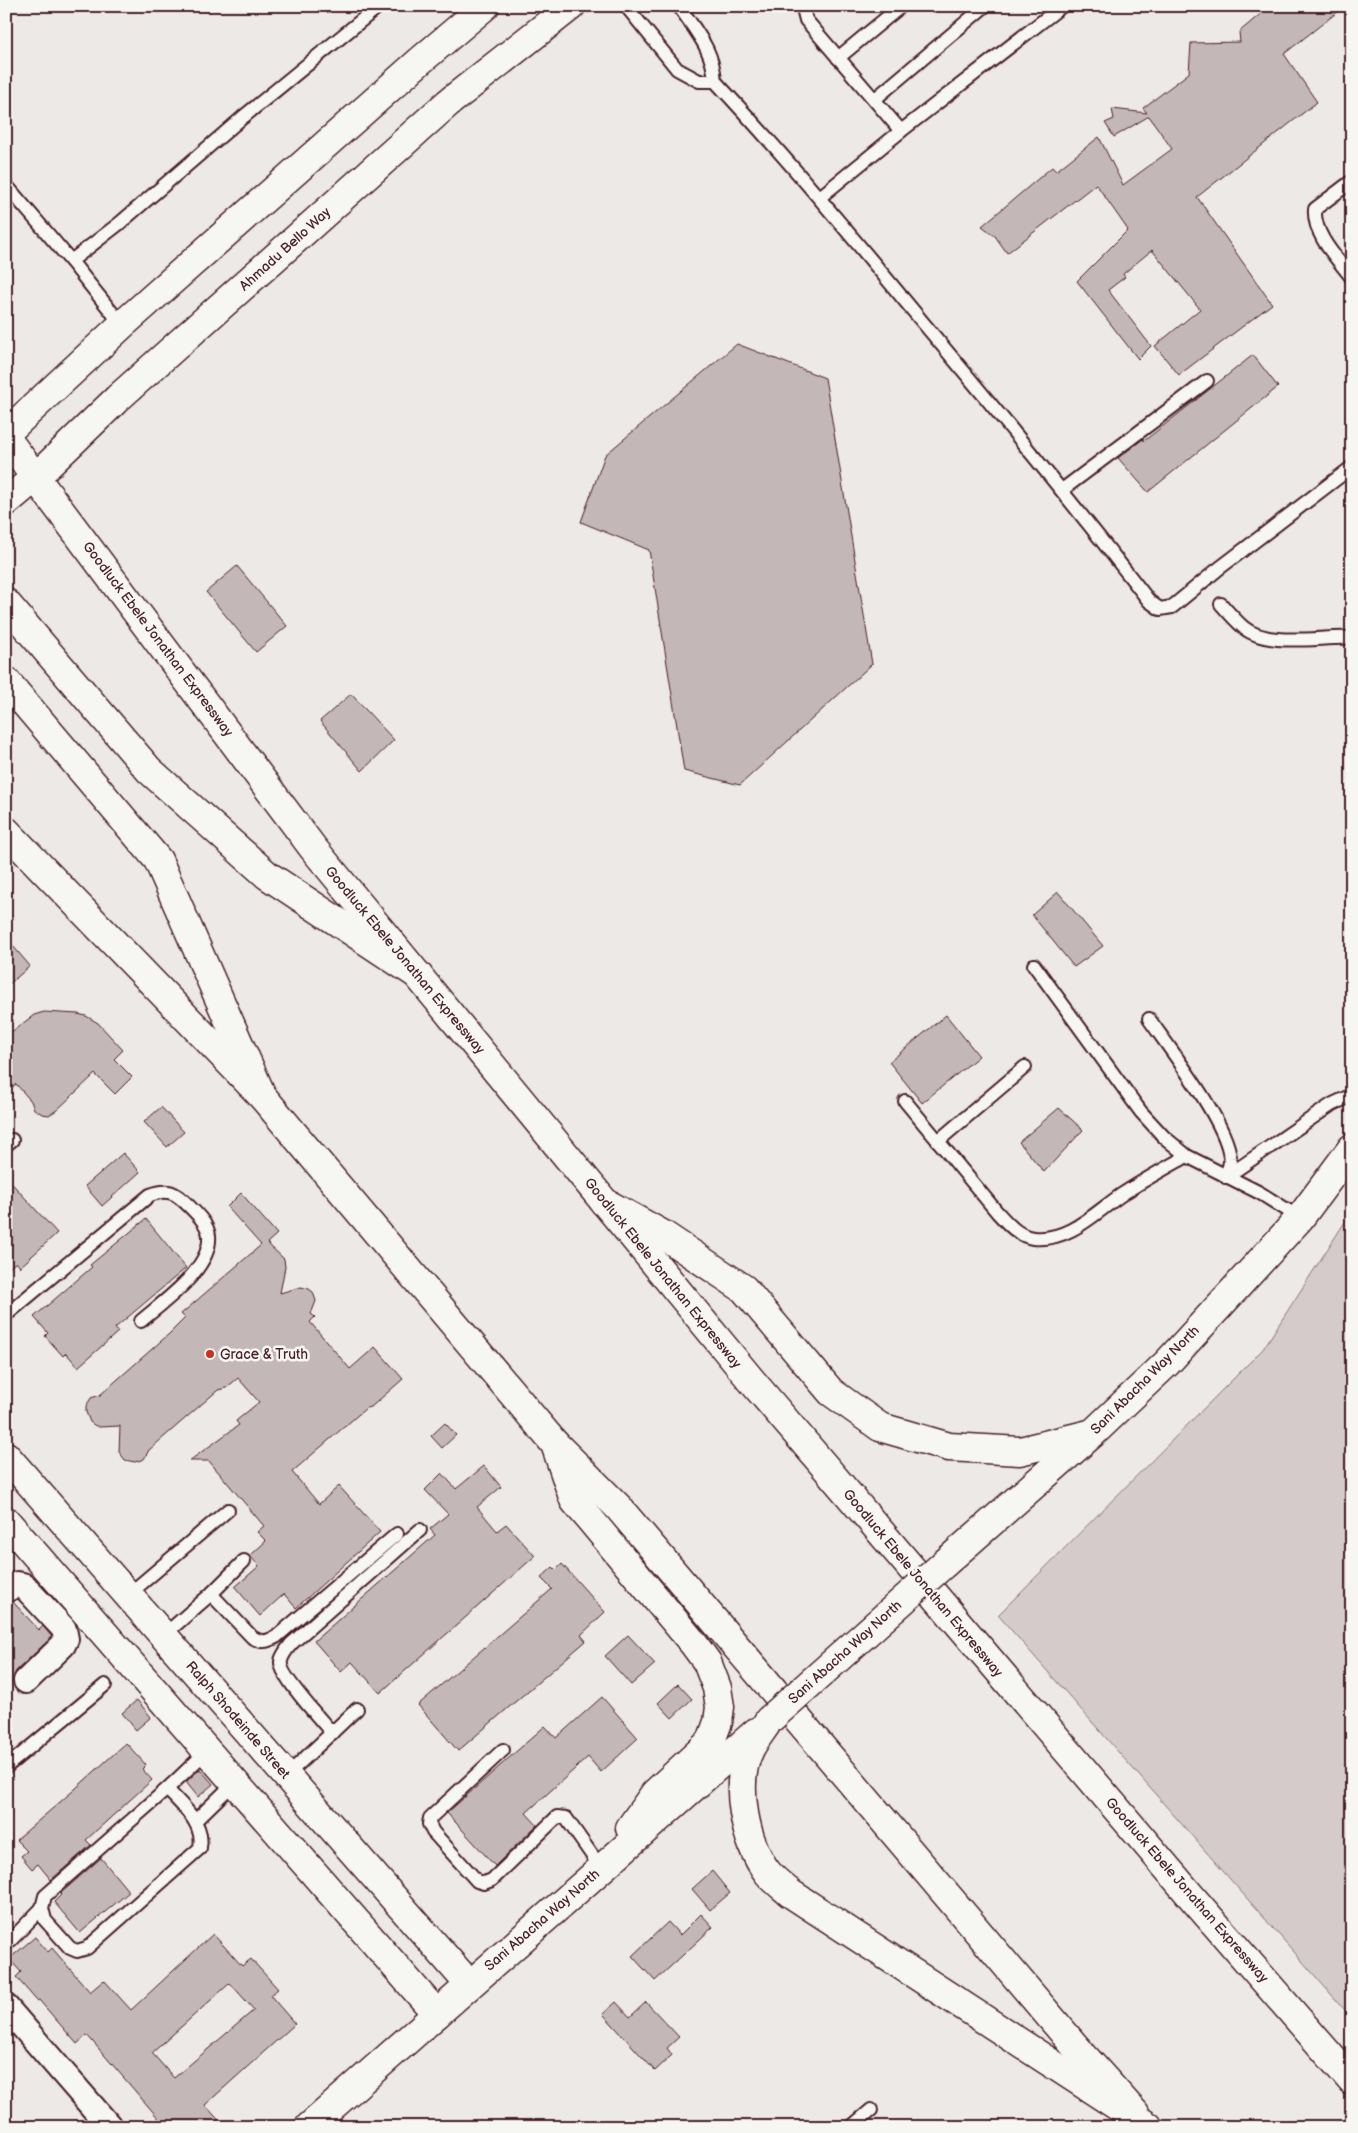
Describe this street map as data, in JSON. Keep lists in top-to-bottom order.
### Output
{
  "streets": {
    "main road": [
      "Ahmadu Bello Way",
      "Goodluck Ebele Jonathan Expressway",
      "Sani Abacha Way North",
      "Ralph Shodeinde Street"
    ]
  },
  "crossings": [
    ["Ahmadu Bello Way", "Goodluck Ebele Jonathan Expressway"],
    ["Sani Abacha Way North", "Ralph Shodeinde Street"]
  ],
  "places": ["Grace & Truth"]
}
